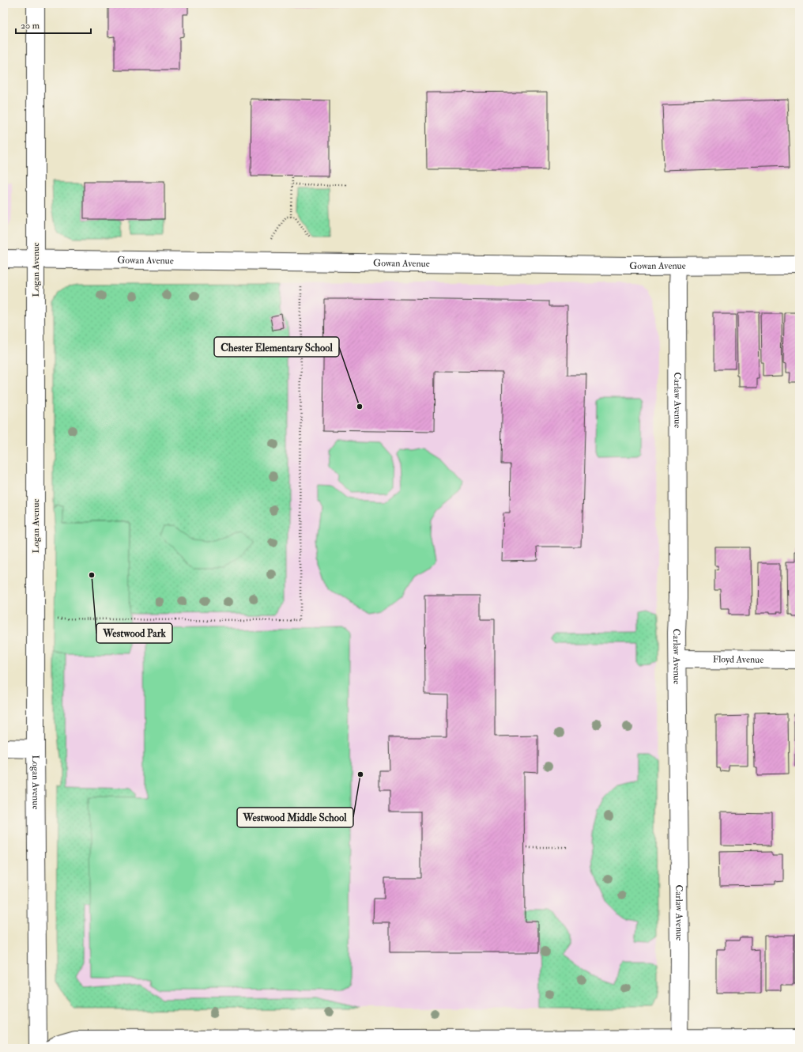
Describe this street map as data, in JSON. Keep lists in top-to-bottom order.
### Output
{
  "streets": {
    "street": [
      "Gowan Avenue",
      "Logan Avenue",
      "Carlaw Avenue",
      "Floyd Avenue"
    ]
  },
  "crossings": [
    ["Gowan Avenue", "Logan Avenue"],
    ["Gowan Avenue", "Carlaw Avenue"],
    ["Carlaw Avenue", "Floyd Avenue"]
  ],
  "places": ["Chester Elementary School", "Westwood Park", "Westwood Middle School"],
  "scale_bar": "20 m"
}
